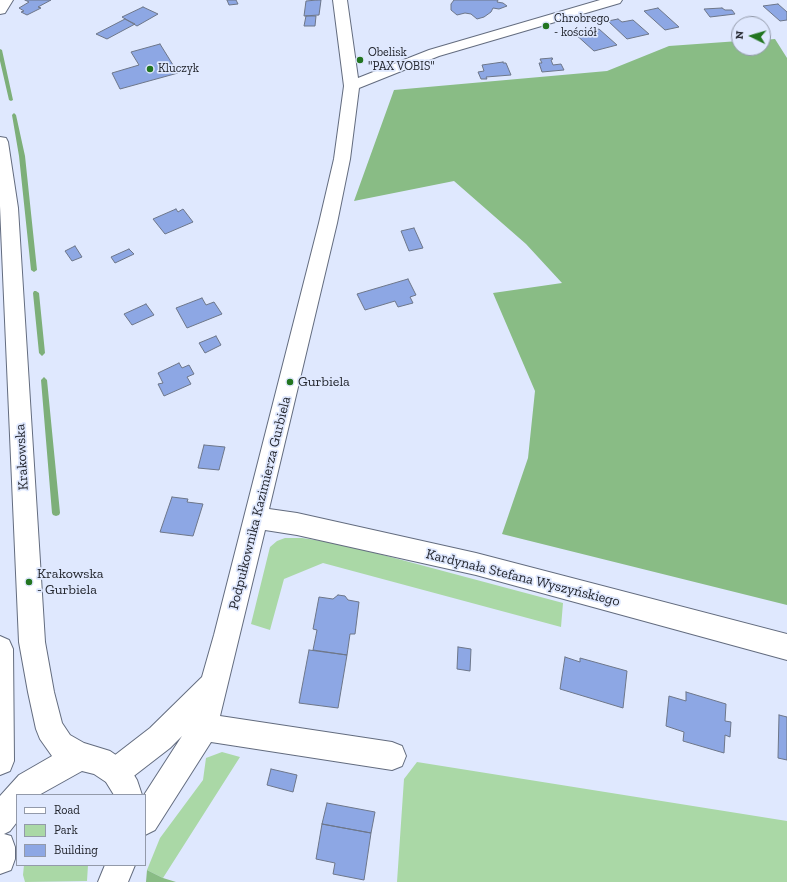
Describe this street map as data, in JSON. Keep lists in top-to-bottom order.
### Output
{
  "streets": {
    "street": ["Krakowska", "Podpułkownika Kazimierza Gurbiela", "Kardynała Stefana Wyszyńskiego"]
  },
  "crossings": [
    ["Podpułkownika Kazimierza Gurbiela", "Kardynała Stefana Wyszyńskiego"]
  ],
  "places": [
    "Chrobrego - kościół",
    "Obelisk \"PAX VOBIS\"",
    "Kluczyk",
    "Gurbiela",
    "Krakowska - Gurbiela"
  ],
  "legend": ["Road", "Park", "Building"],
  "north": "left"
}
